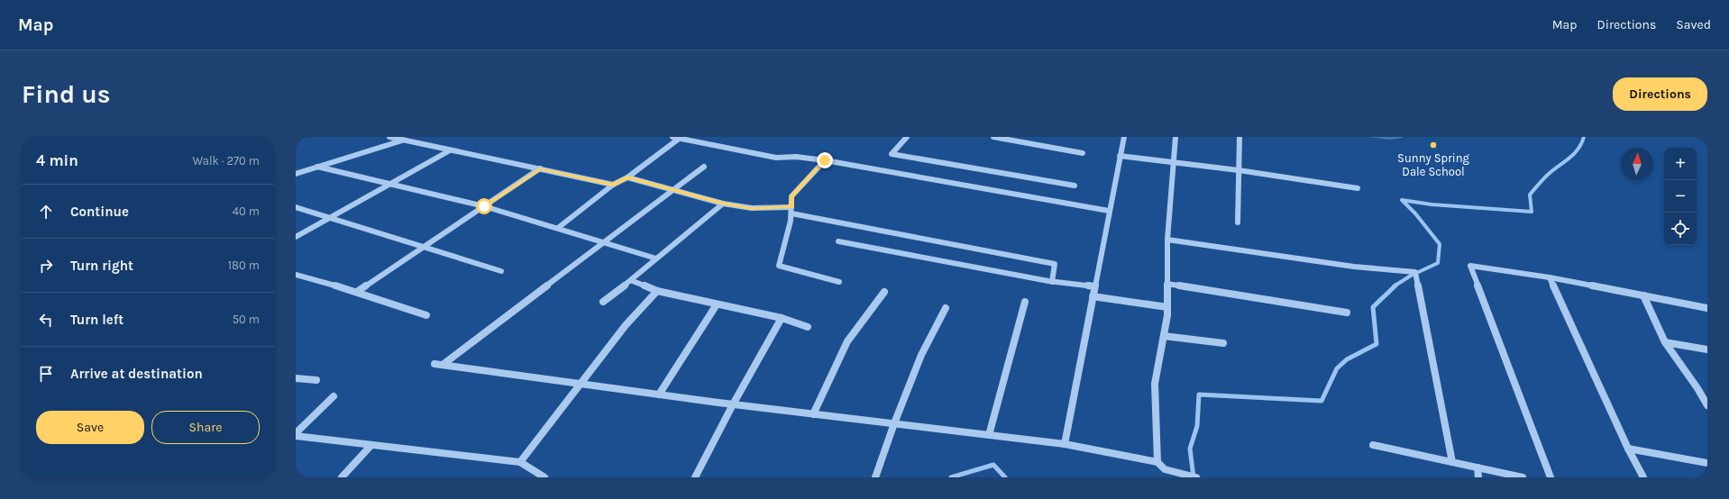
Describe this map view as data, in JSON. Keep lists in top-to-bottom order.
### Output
{
  "places": ["Sunny Spring Dale School"],
  "north": "top",
  "page": {
    "header": "Map",
    "nav": ["Map", "Directions", "Saved"],
    "buttons": [
      "Directions",
      ["Save", "Share"]
    ],
    "title": "Find us",
    "heading": ["4 min", "Walk · 270 m"],
    "map_buttons": ["+", "−"],
    "list": [
      ["Continue", "40 m"],
      ["Turn right", "180 m"],
      ["Turn left", "50 m"],
      "Arrive at destination"
    ]
  }
}
